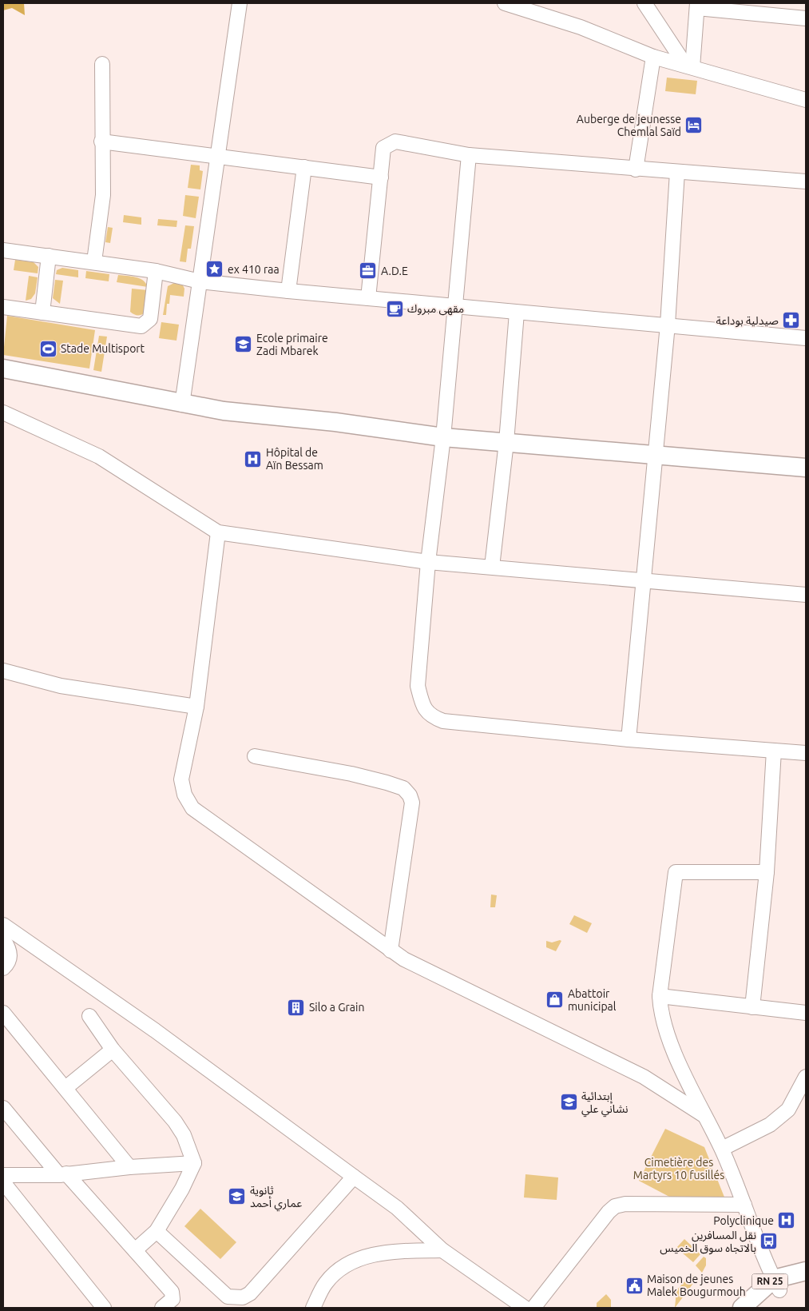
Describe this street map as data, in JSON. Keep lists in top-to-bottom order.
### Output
{
  "streets": {
    "main road": ["RN 25"]
  },
  "parks": ["Cimetière des Martyrs 10 fusillés"],
  "places": {
    "hotel": ["Auberge de jeunesse Chemlal Saïd"],
    "place": ["ex 410 raa"],
    "office": ["A.D.E"],
    "cafe": ["مقهى مبروك"],
    "pharmacy": ["صيدلية بوداعة"],
    "school or university": ["Ecole primaire Zadi Mbarek", "إبتدائية نشاني علي", "ثانوية عماري أحمد"],
    "sports": ["Stade Multisport"],
    "hospital": ["Hôpital de Aïn Bessam", "Polyclinique"],
    "shop": ["Abattoir municipal"],
    "building": ["Silo a Grain"],
    "bus stop": ["نقل المسافرين بالاتجاه سوق الخميس"],
    "public building": ["Maison de jeunes Malek Bougurmouh"]
  }
}
